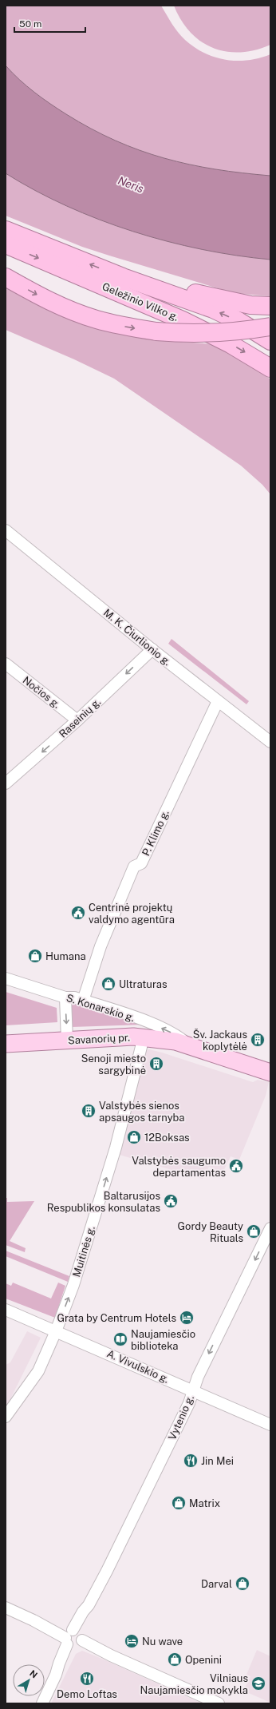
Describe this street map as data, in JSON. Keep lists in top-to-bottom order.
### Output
{
  "streets": {
    "highway": ["Geležinio Vilko g."],
    "main road": ["Savanorių pr."],
    "street": [
      "M. K. Čiurlionio g.",
      "Nočios g.",
      "Raseinių g.",
      "P. Klimo g.",
      "S. Konarskio g.",
      "Muitinės g.",
      "A. Vivulskio g.",
      "Vytenio g."
    ]
  },
  "crossings": [
    ["M. K. Čiurlionio g.", "Raseinių g."],
    ["M. K. Čiurlionio g.", "P. Klimo g."],
    ["Nočios g.", "Raseinių g."],
    ["P. Klimo g.", "S. Konarskio g."],
    ["S. Konarskio g.", "Savanorių pr."],
    ["Savanorių pr.", "Muitinės g."],
    ["Muitinės g.", "A. Vivulskio g."],
    ["A. Vivulskio g.", "Vytenio g."]
  ],
  "one_way": ["Raseinių g.", "S. Konarskio g.", "Muitinės g."],
  "water": ["Neris"],
  "places": {
    "public building": ["Centrinė projektų valdymo agentūra", "Valstybės saugumo departamentas", "Baltarusijos Respublikos konsulatas"],
    "shop": [
      "Humana",
      "Ultraturas",
      "12Boksas",
      "Gordy Beauty Rituals",
      "Matrix",
      "Darval",
      "Openini"
    ],
    "building": ["Šv. Jackaus koplytėlė", "Senoji miesto sargybinė", "Valstybės sienos apsaugos tarnyba"],
    "hotel": ["Grata by Centrum Hotels", "Nu wave"],
    "library": ["Naujamiesčio biblioteka"],
    "restaurant": ["Jin Mei", "Demo Loftas"],
    "school or university": ["Vilniaus Naujamiesčio mokykla"]
  },
  "scale_bar": "50 m",
  "north": "top right"
}
